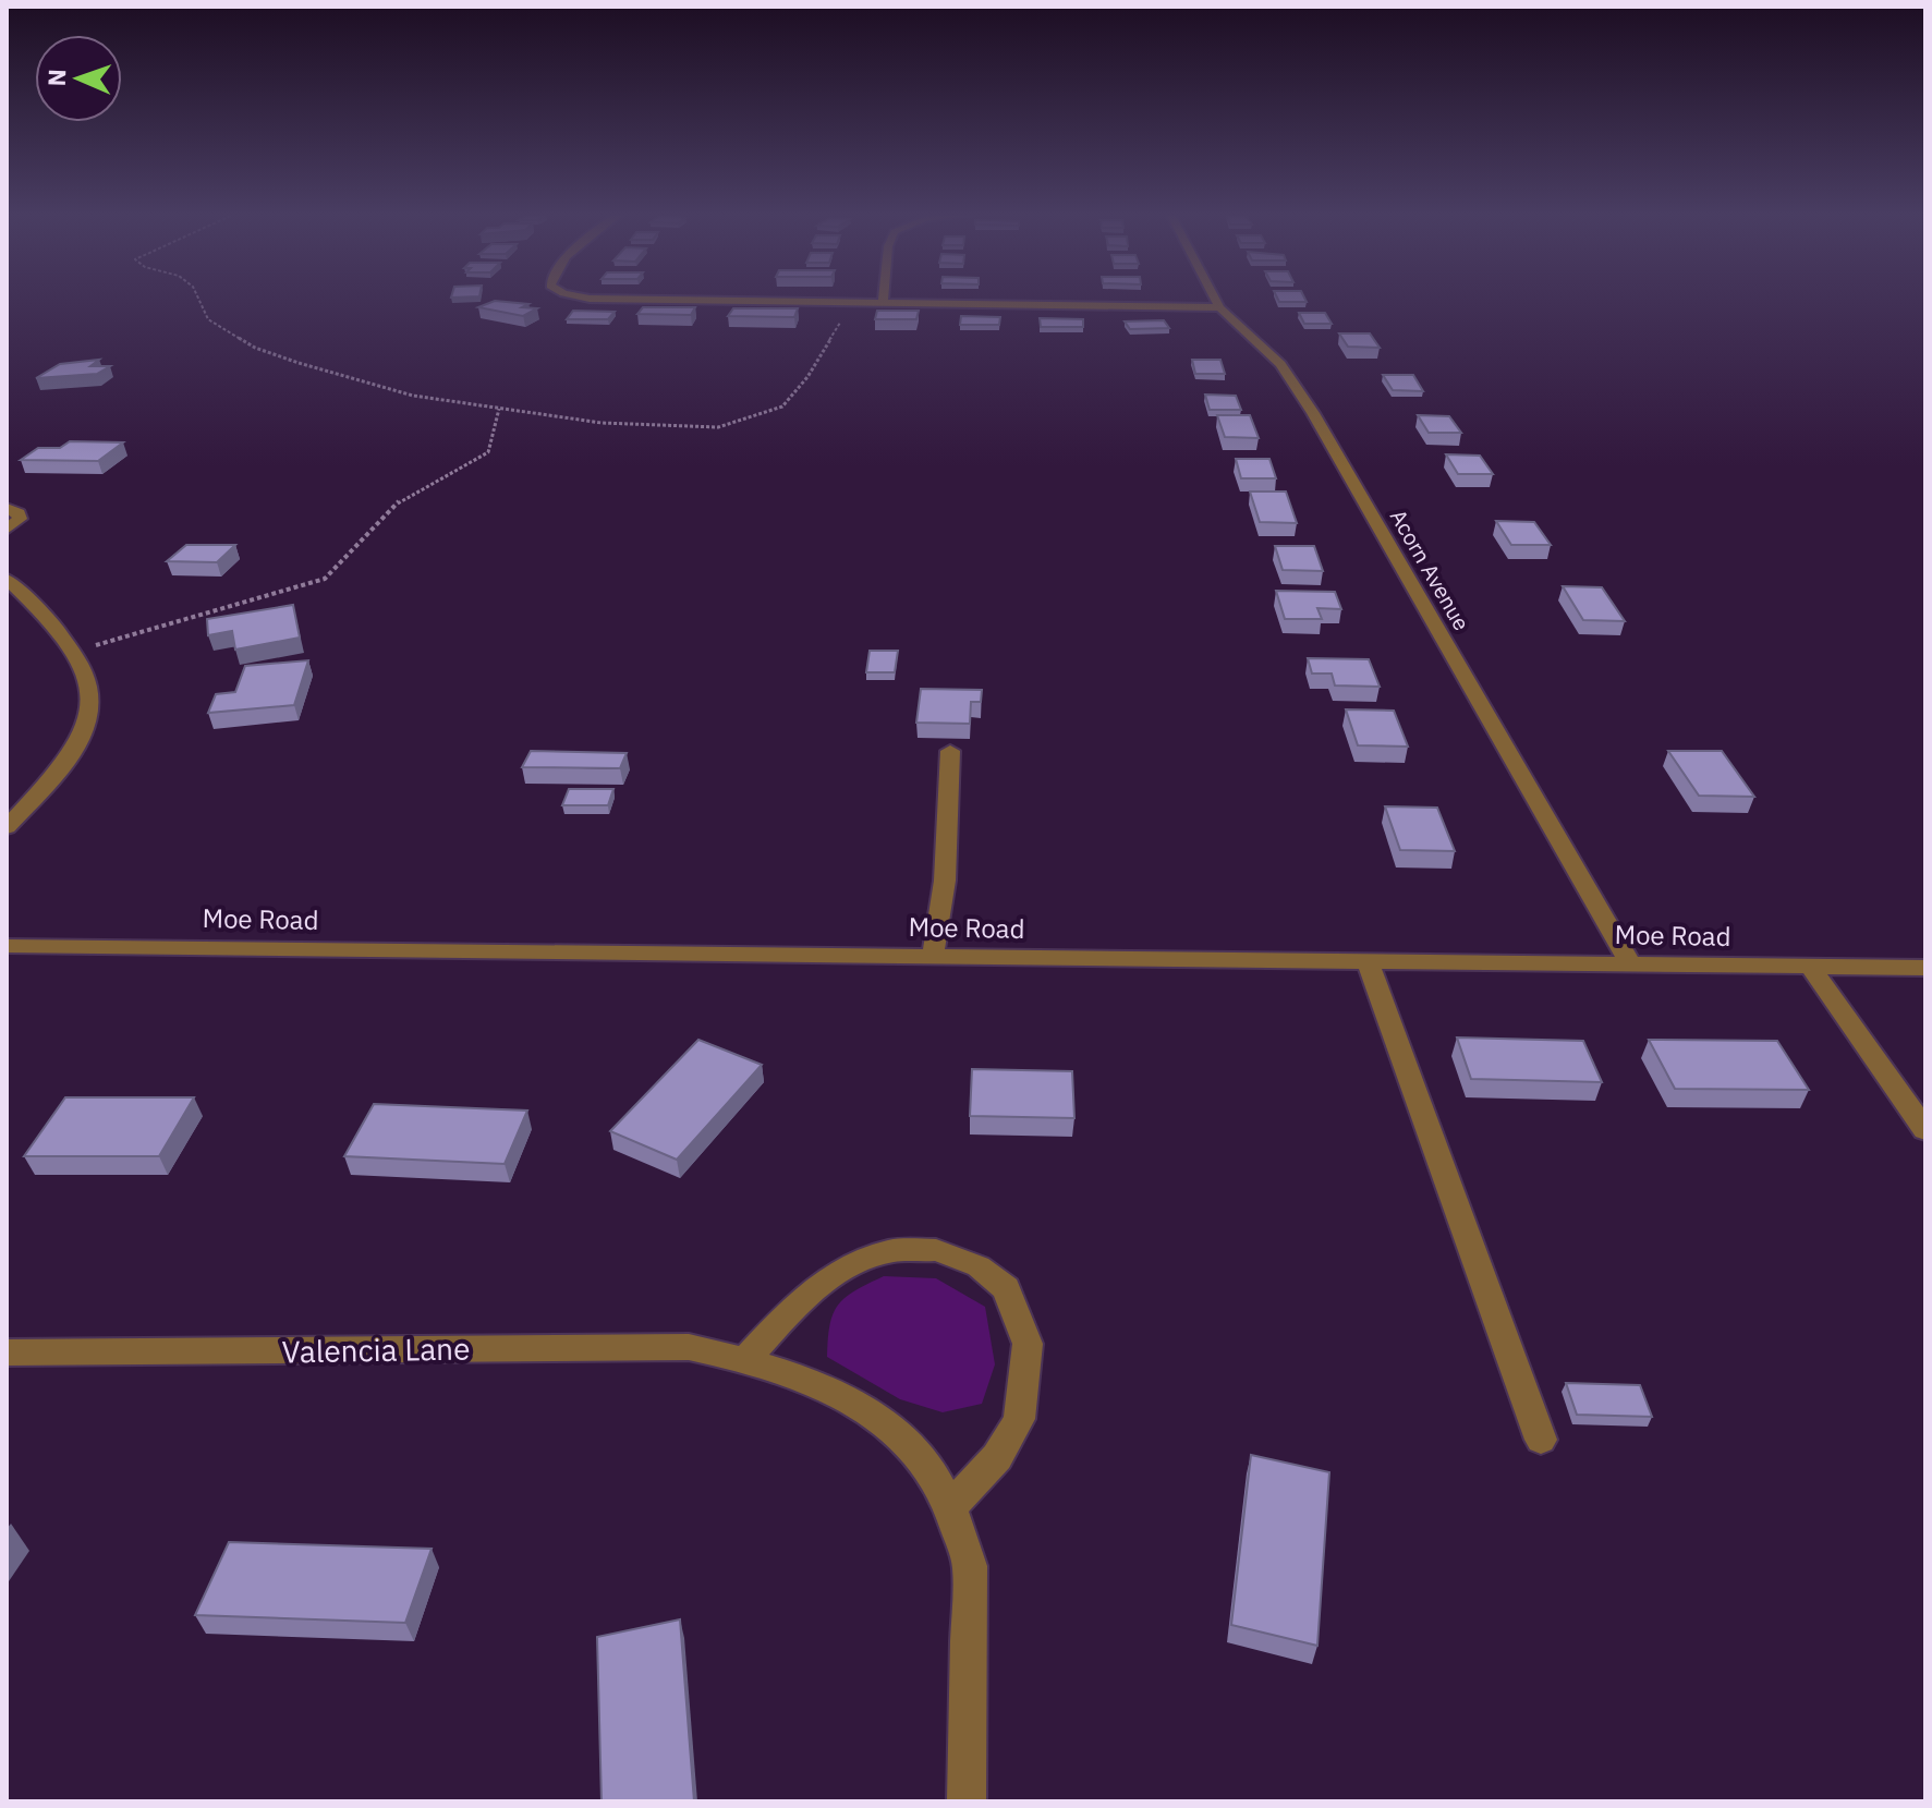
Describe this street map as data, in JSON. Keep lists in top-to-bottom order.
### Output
{
  "streets": {
    "street": ["Acorn Avenue", "Moe Road", "Valencia Lane"]
  },
  "crossings": [
    ["Acorn Avenue", "Moe Road"]
  ],
  "north": "left"
}
